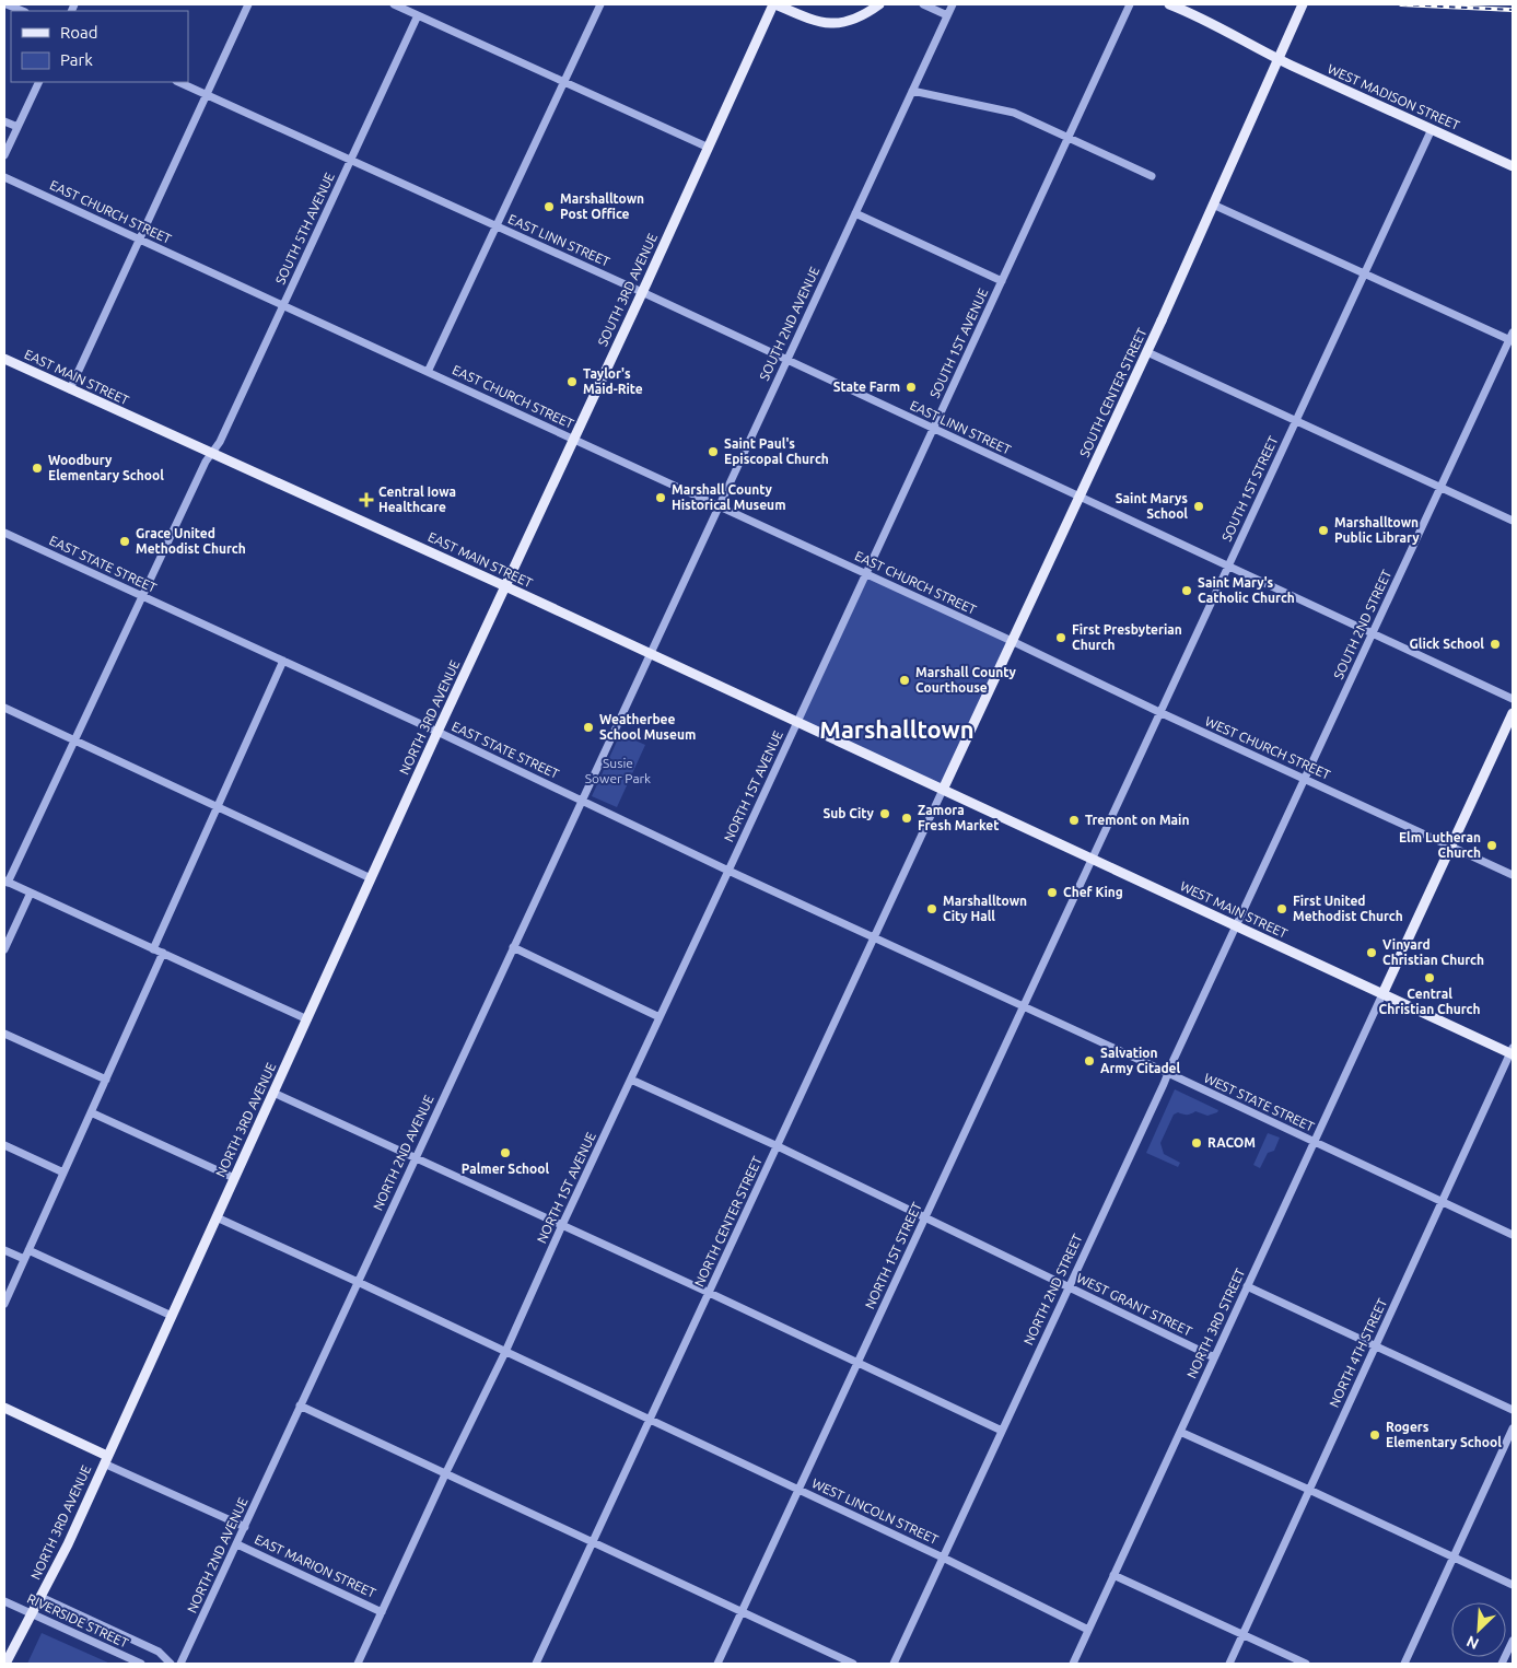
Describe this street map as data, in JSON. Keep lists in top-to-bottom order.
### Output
{
  "streets": {
    "main road": [
      "WEST MADISON STREET",
      "SOUTH 3RD AVENUE",
      "EAST MAIN STREET",
      "SOUTH CENTER STREET",
      "NORTH 3RD AVENUE",
      "WEST MAIN STREET",
      "EAST MARION STREET"
    ],
    "street": [
      "EAST CHURCH STREET",
      "SOUTH 5TH AVENUE",
      "EAST LINN STREET",
      "SOUTH 2ND AVENUE",
      "SOUTH 1ST AVENUE",
      "SOUTH 1ST STREET",
      "EAST STATE STREET",
      "SOUTH 2ND STREET",
      "WEST CHURCH STREET",
      "NORTH 1ST AVENUE",
      "WEST STATE STREET",
      "NORTH 2ND AVENUE",
      "NORTH CENTER STREET",
      "NORTH 1ST STREET",
      "NORTH 2ND STREET",
      "WEST GRANT STREET",
      "NORTH 3RD STREET",
      "NORTH 4TH STREET",
      "WEST LINCOLN STREET",
      "RIVERSIDE STREET"
    ]
  },
  "crossings": [
    ["WEST MADISON STREET", "SOUTH 1ST STREET"],
    ["EAST CHURCH STREET", "SOUTH 5TH AVENUE"],
    ["EAST CHURCH STREET", "SOUTH 3RD AVENUE"],
    ["EAST CHURCH STREET", "SOUTH 2ND AVENUE"],
    ["EAST CHURCH STREET", "SOUTH 1ST AVENUE"],
    ["EAST CHURCH STREET", "SOUTH CENTER STREET"],
    ["EAST CHURCH STREET", "WEST CHURCH STREET"],
    ["SOUTH 5TH AVENUE", "EAST LINN STREET"],
    ["SOUTH 5TH AVENUE", "EAST MAIN STREET"],
    ["SOUTH 5TH AVENUE", "EAST STATE STREET"],
    ["EAST LINN STREET", "SOUTH 3RD AVENUE"],
    ["EAST LINN STREET", "SOUTH 2ND AVENUE"],
    ["EAST LINN STREET", "SOUTH 1ST AVENUE"],
    ["EAST LINN STREET", "SOUTH CENTER STREET"],
    ["EAST LINN STREET", "SOUTH 1ST STREET"],
    ["EAST LINN STREET", "SOUTH 2ND STREET"],
    ["SOUTH 3RD AVENUE", "EAST MAIN STREET"],
    ["SOUTH 3RD AVENUE", "NORTH 3RD AVENUE"],
    ["SOUTH 2ND AVENUE", "EAST MAIN STREET"],
    ["SOUTH 2ND AVENUE", "NORTH 2ND AVENUE"],
    ["SOUTH 1ST AVENUE", "EAST MAIN STREET"],
    ["SOUTH 1ST AVENUE", "NORTH 1ST AVENUE"],
    ["EAST MAIN STREET", "SOUTH CENTER STREET"],
    ["EAST MAIN STREET", "NORTH 3RD AVENUE"],
    ["EAST MAIN STREET", "NORTH 1ST AVENUE"],
    ["EAST MAIN STREET", "WEST MAIN STREET"],
    ["EAST MAIN STREET", "NORTH 2ND AVENUE"],
    ["EAST MAIN STREET", "NORTH CENTER STREET"],
    ["SOUTH CENTER STREET", "WEST CHURCH STREET"],
    ["SOUTH CENTER STREET", "WEST MAIN STREET"],
    ["SOUTH CENTER STREET", "NORTH CENTER STREET"],
    ["SOUTH 1ST STREET", "WEST CHURCH STREET"],
    ["SOUTH 1ST STREET", "WEST MAIN STREET"],
    ["SOUTH 1ST STREET", "NORTH 1ST STREET"],
    ["EAST STATE STREET", "NORTH 3RD AVENUE"],
    ["EAST STATE STREET", "NORTH 1ST AVENUE"],
    ["EAST STATE STREET", "WEST STATE STREET"],
    ["EAST STATE STREET", "NORTH 2ND AVENUE"],
    ["EAST STATE STREET", "NORTH CENTER STREET"],
    ["SOUTH 2ND STREET", "WEST CHURCH STREET"],
    ["SOUTH 2ND STREET", "WEST MAIN STREET"],
    ["SOUTH 2ND STREET", "NORTH 2ND STREET"],
    ["NORTH 3RD AVENUE", "WEST LINCOLN STREET"],
    ["NORTH 3RD AVENUE", "EAST MARION STREET"],
    ["NORTH 3RD AVENUE", "RIVERSIDE STREET"],
    ["NORTH 1ST AVENUE", "WEST GRANT STREET"],
    ["NORTH 1ST AVENUE", "WEST LINCOLN STREET"],
    ["NORTH 1ST AVENUE", "EAST MARION STREET"],
    ["WEST MAIN STREET", "NORTH CENTER STREET"],
    ["WEST MAIN STREET", "NORTH 1ST STREET"],
    ["WEST MAIN STREET", "NORTH 2ND STREET"],
    ["WEST MAIN STREET", "NORTH 3RD STREET"],
    ["WEST MAIN STREET", "NORTH 4TH STREET"],
    ["WEST STATE STREET", "NORTH CENTER STREET"],
    ["WEST STATE STREET", "NORTH 1ST STREET"],
    ["WEST STATE STREET", "NORTH 2ND STREET"],
    ["WEST STATE STREET", "NORTH 3RD STREET"],
    ["WEST STATE STREET", "NORTH 4TH STREET"],
    ["NORTH 2ND AVENUE", "WEST LINCOLN STREET"],
    ["NORTH 2ND AVENUE", "EAST MARION STREET"],
    ["NORTH CENTER STREET", "WEST GRANT STREET"],
    ["NORTH CENTER STREET", "WEST LINCOLN STREET"],
    ["NORTH 1ST STREET", "WEST GRANT STREET"],
    ["NORTH 1ST STREET", "WEST LINCOLN STREET"],
    ["NORTH 2ND STREET", "WEST GRANT STREET"],
    ["NORTH 2ND STREET", "WEST LINCOLN STREET"],
    ["WEST GRANT STREET", "NORTH 3RD STREET"],
    ["NORTH 3RD STREET", "WEST LINCOLN STREET"]
  ],
  "districts": ["Marshalltown"],
  "parks": ["Susie Sower Park"],
  "places": {
    "other": [
      "Marshalltown Post Office",
      "Taylor's Maid-Rite",
      "State Farm",
      "Saint Paul's Episcopal Church",
      "Woodbury Elementary School",
      "Marshall County Historical Museum",
      "Saint Marys School",
      "Marshalltown Public Library",
      "Grace United Methodist Church",
      "Saint Mary's Catholic Church",
      "First Presbyterian Church",
      "Glick School",
      "Marshall County Courthouse",
      "Weatherbee School Museum",
      "Sub City",
      "Zamora Fresh Market",
      "Tremont on Main",
      "Elm Lutheran Church",
      "Chef King",
      "Marshalltown City Hall",
      "First United Methodist Church",
      "Vinyard Christian Church",
      "Central Christian Church",
      "Salvation Army Citadel",
      "RACOM",
      "Palmer School",
      "Rogers Elementary School"
    ],
    "health": ["Central Iowa Healthcare"]
  },
  "legend": ["Road", "Park"],
  "north": "bottom left"
}
